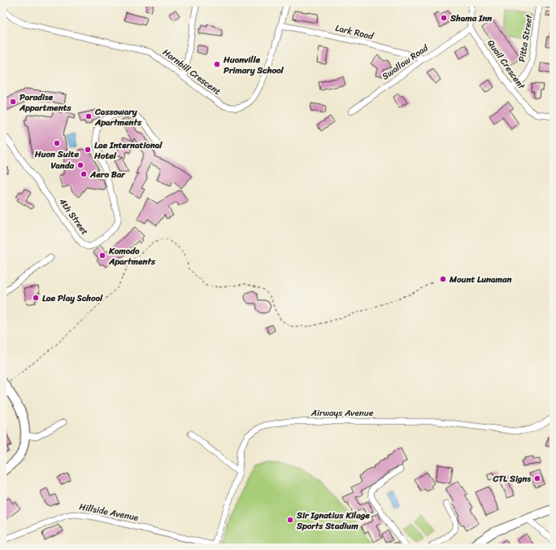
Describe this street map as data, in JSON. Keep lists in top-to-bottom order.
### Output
{
  "streets": {
    "street": [
      "Lark Road",
      "Pitta Street",
      "Swallow Road",
      "Quail Crescent",
      "Hornbill Crescent",
      "4th Street",
      "Airways Avenue",
      "Hillside Avenue"
    ]
  },
  "crossings": [
    ["Lark Road", "Swallow Road"],
    ["Lark Road", "Hornbill Crescent"],
    ["Pitta Street", "Quail Crescent"],
    ["Swallow Road", "Quail Crescent"],
    ["Airways Avenue", "Hillside Avenue"]
  ],
  "places": [
    "Shama Inn",
    "Huonville Primary School",
    "Paradise Appartments",
    "Cassowary Apartments",
    "Huon Suite",
    "Lae International Hotel",
    "Vanda",
    "Aero Bar",
    "Komodo Apartments",
    "Mount Lunaman",
    "Lae Play School",
    "CTL Signs",
    "Sir Ignatius Kilage Sports Stadium"
  ]
}
